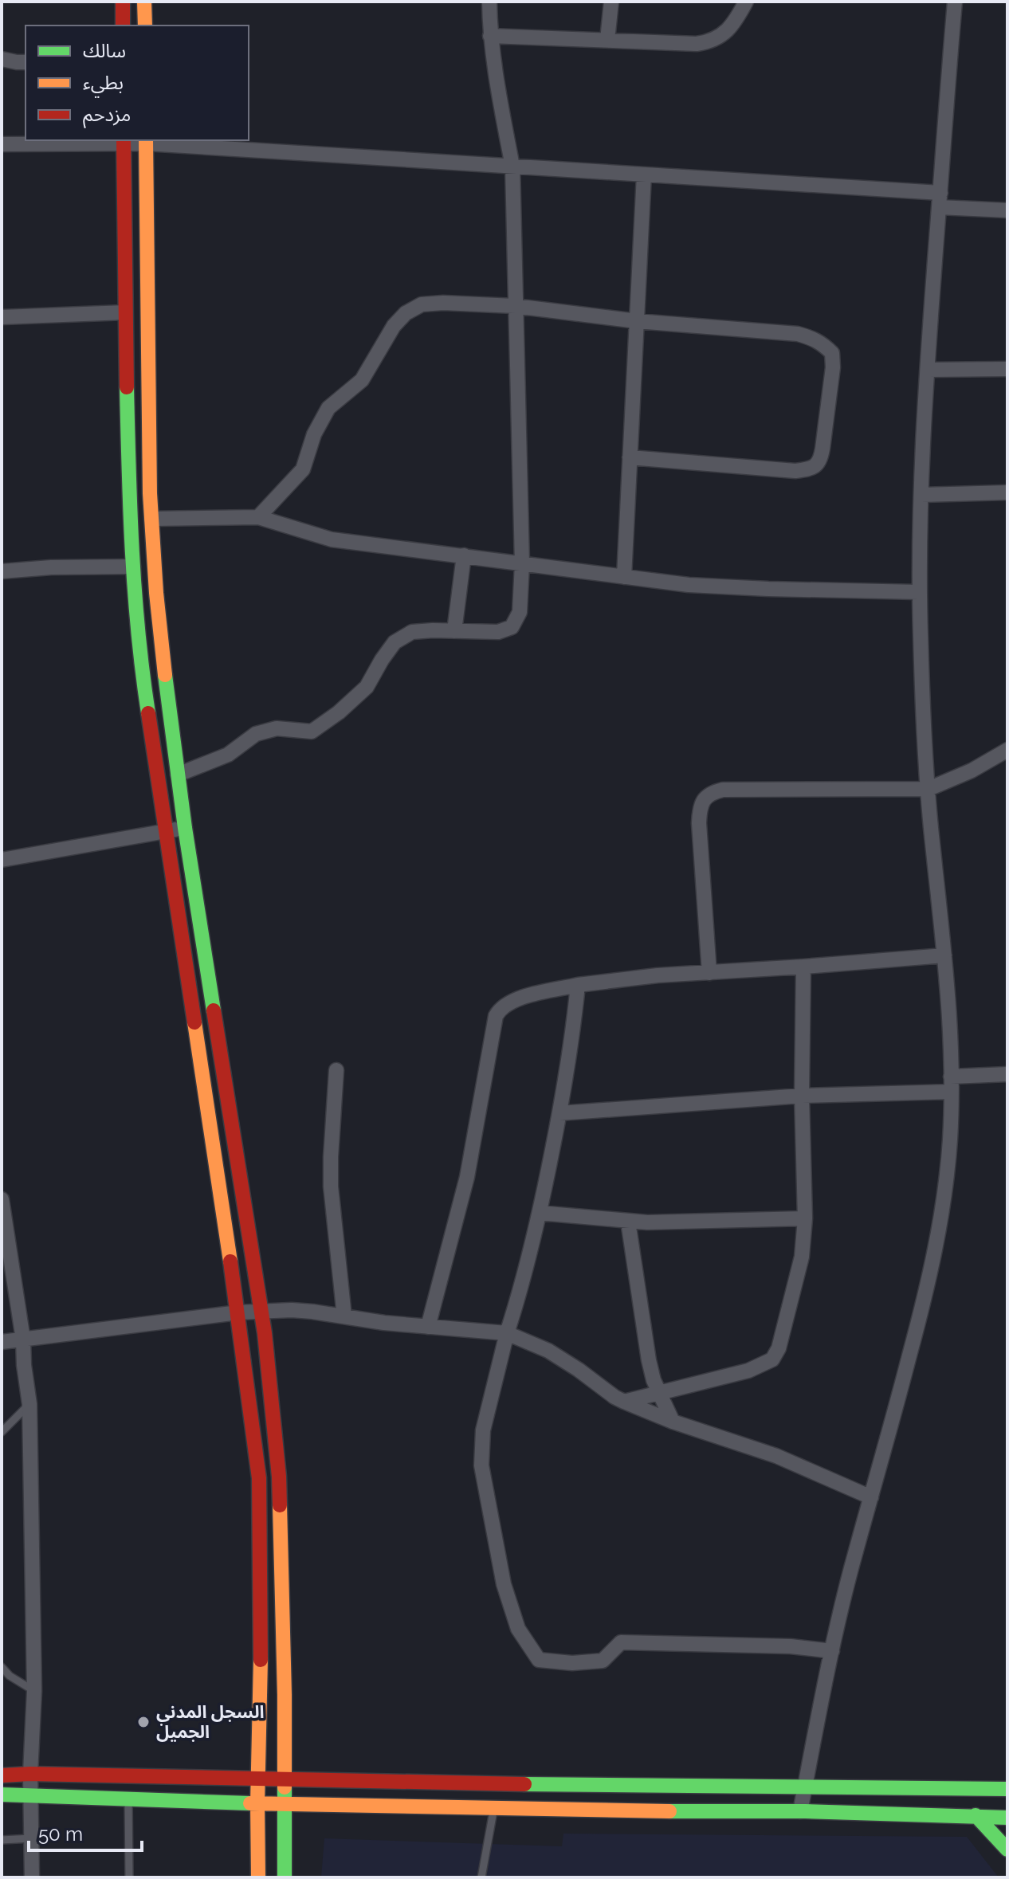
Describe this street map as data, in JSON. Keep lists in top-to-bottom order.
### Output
{
  "places": ["السجل المدني الجميل"],
  "legend": ["سالك", "بطيء", "مزدحم"],
  "scale_bar": "50 m"
}
